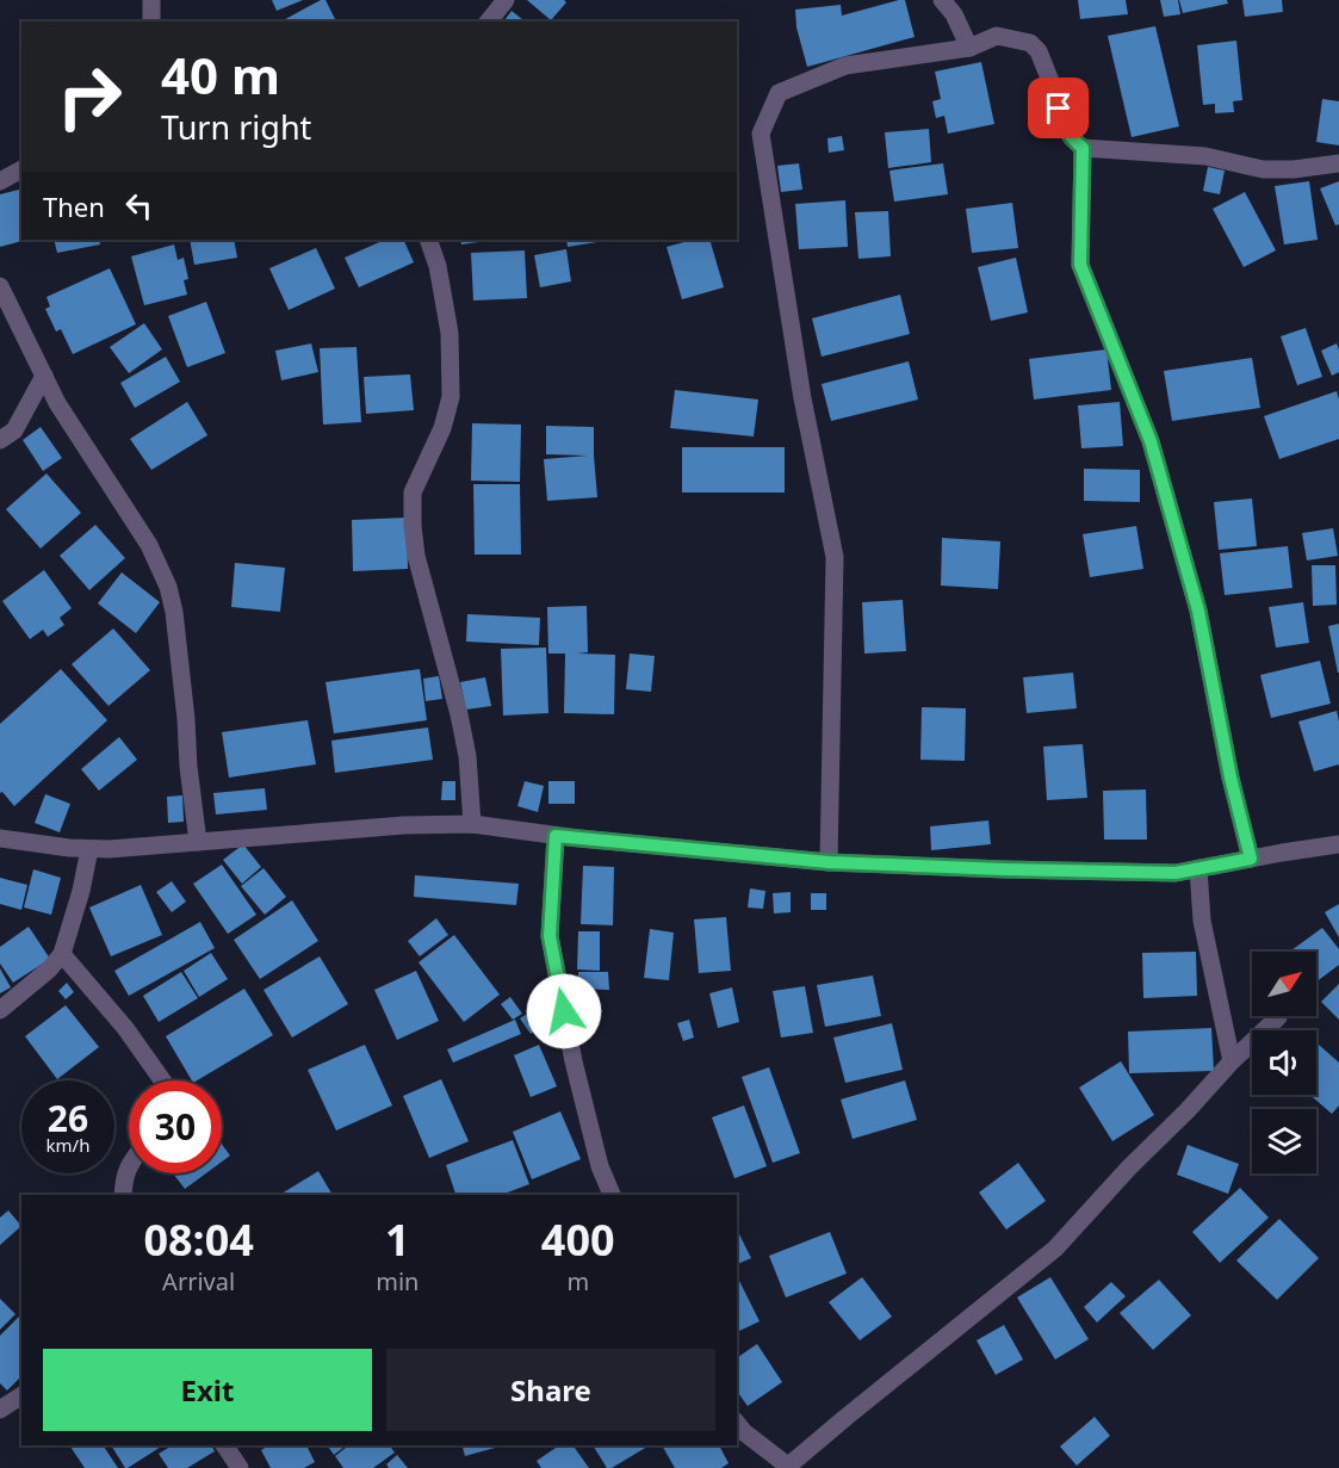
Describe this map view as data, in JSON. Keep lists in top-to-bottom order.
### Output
{
  "north": "top right",
  "page": {
    "turn": ["40 m", "Turn right"],
    "then": "Then",
    "speed": "26 km/h",
    "limit": "30",
    "eta": [
      "08:04",
      "Arrival",
      "1",
      "min",
      "400",
      "m"
    ],
    "buttons": ["Exit", "Share"]
  }
}
